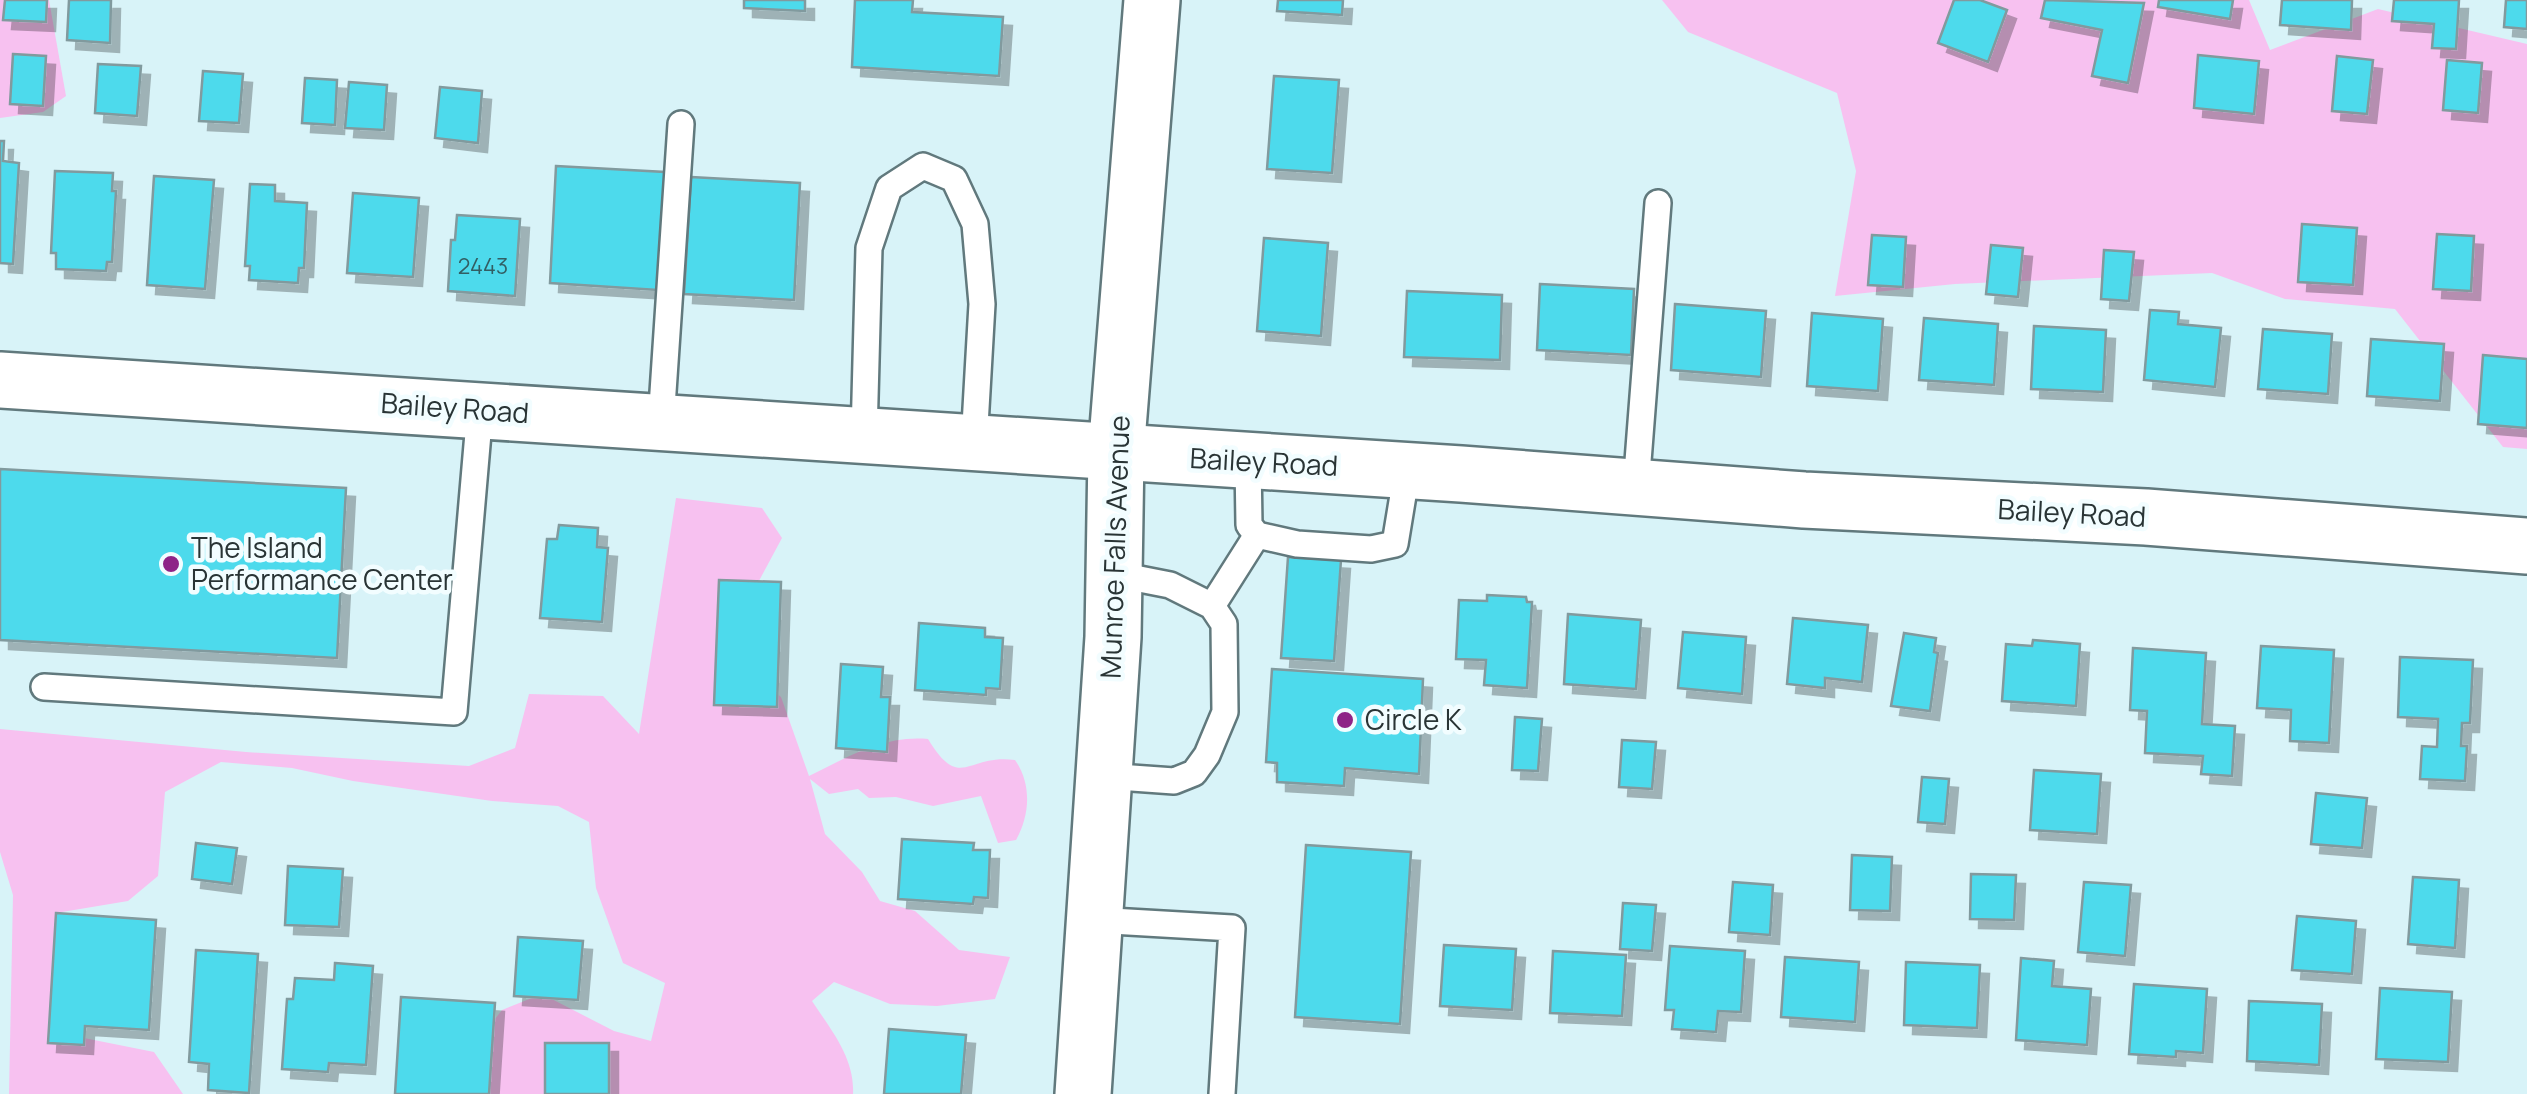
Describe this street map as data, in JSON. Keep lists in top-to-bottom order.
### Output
{
  "streets": {
    "street": ["Bailey Road", "Munroe Falls Avenue"]
  },
  "crossings": [
    ["Bailey Road", "Munroe Falls Avenue"]
  ],
  "places": ["The Island Performance Center", "Circle K"],
  "house_numbers": ["2443"]
}
